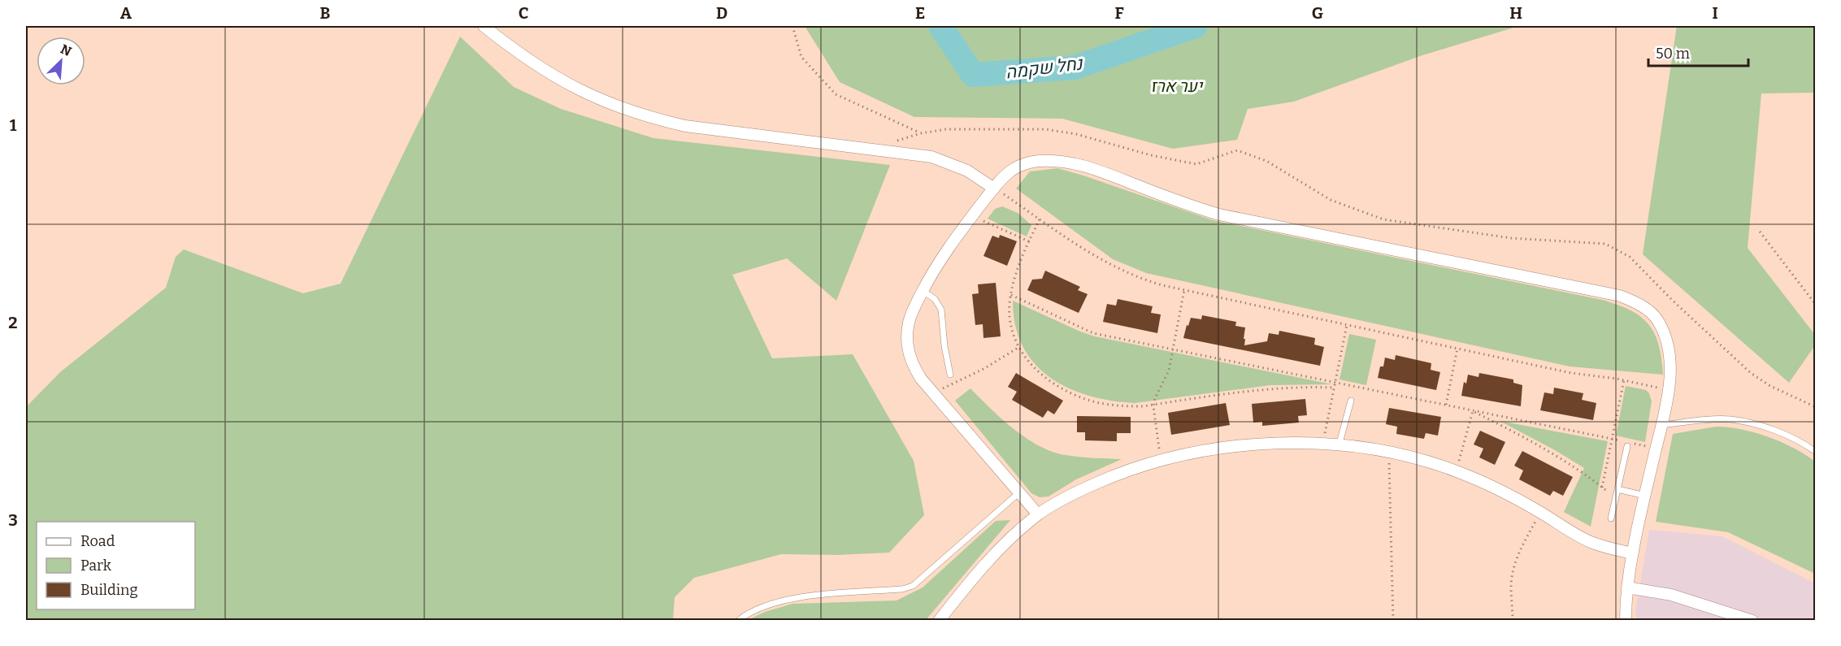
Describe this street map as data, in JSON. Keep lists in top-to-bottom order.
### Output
{
  "water": ["נחל שקמה"],
  "parks": ["יער ארז"],
  "legend": ["Road", "Park", "Building"],
  "scale_bar": "50 m",
  "north": "top right",
  "grid": {
    "columns": [
      "A",
      "B",
      "C",
      "D",
      "E",
      "F",
      "G",
      "H",
      "I"
    ],
    "rows": ["1", "2", "3"]
  }
}
